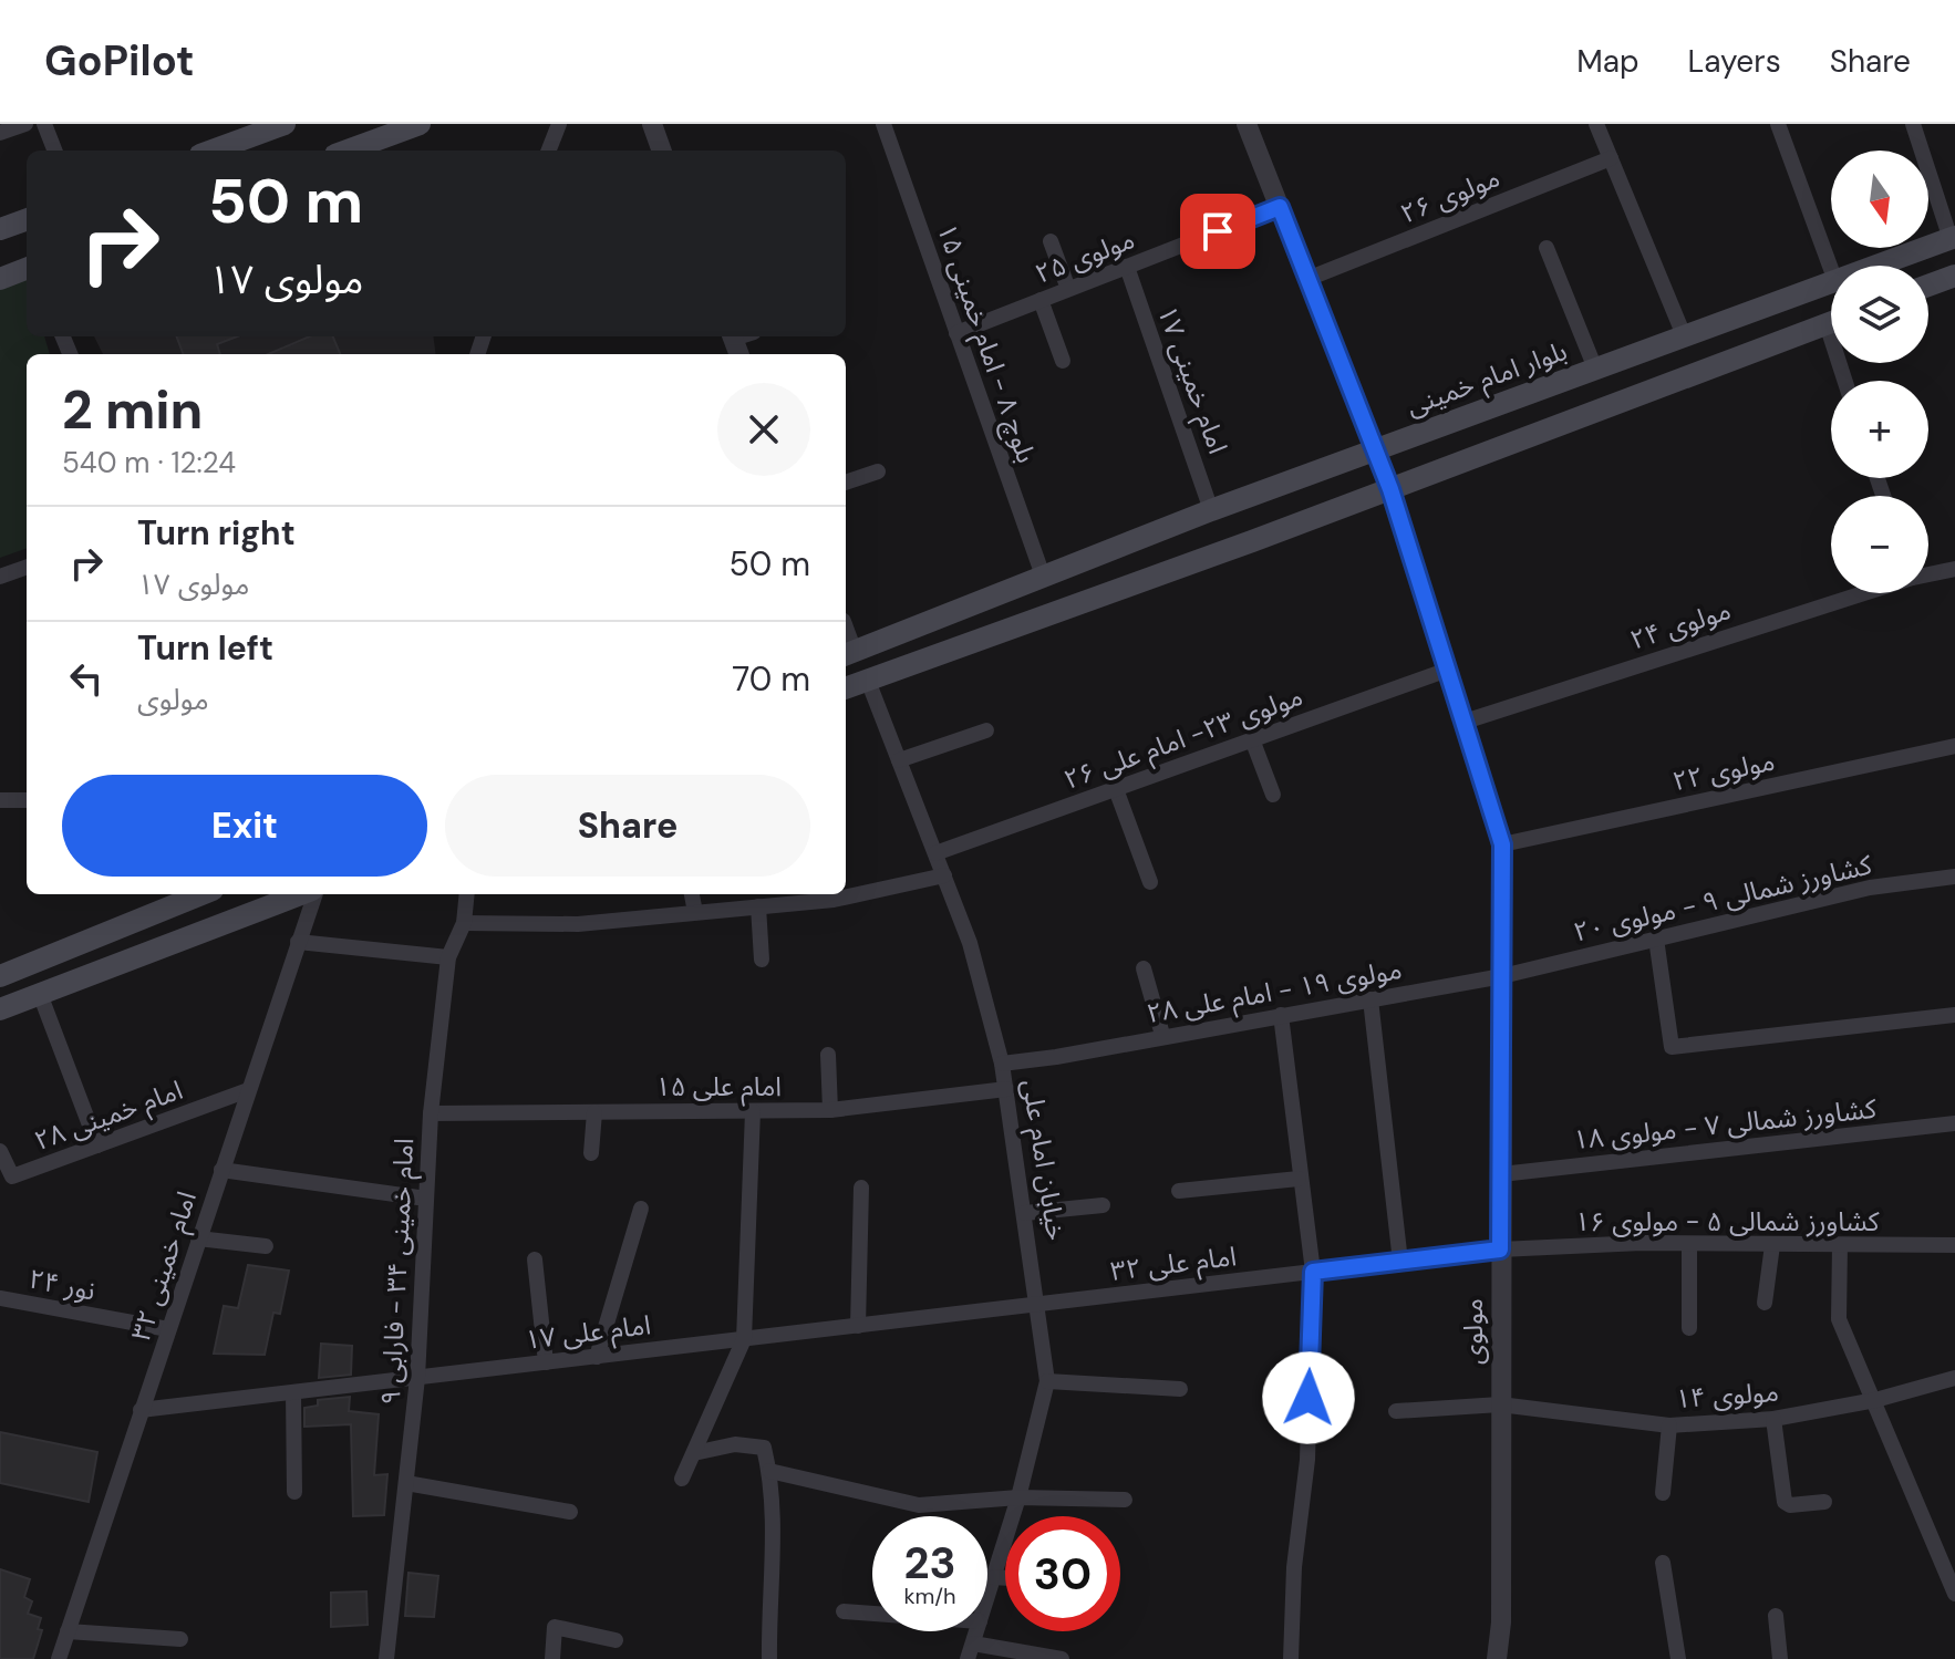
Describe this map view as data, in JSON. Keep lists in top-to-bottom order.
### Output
{
  "streets": {
    "main road": ["بلوار امام خمینی"],
    "street": [
      "مولوی ۲۶",
      "مولوی ۲۵",
      "بلوچ ۸ - امام خمینی ۱۵",
      "امام خمینی ۱۷",
      "مولوی ۲۴",
      "مولوی ۲۳- امام علی ۲۶",
      "مولوی ۲۲",
      "کشاورز شمالی ۹ - مولوی ۲۰",
      "مولوی ۱۹ - امام علی ۲۸",
      "امام علی ۱۵",
      "امام خمینی ۲۸",
      "کشاورز شمالی ۷ - مولوی ۱۸",
      "خیابان امام علی",
      "کشاورز شمالی ۵ - مولوی ۱۶",
      "امام علی ۳۲",
      "امام خمینی ۳۲",
      "امام خمینی ۳۴ - فارابی ۹",
      "نور ۲۴",
      "مولوی",
      "امام علی ۱۷",
      "مولوی ۱۴"
    ]
  },
  "crossings": [
    ["مولوی ۲۶", "مولوی"],
    ["مولوی ۲۵", "بلوچ ۸ - امام خمینی ۱۵"],
    ["مولوی ۲۵", "امام خمینی ۱۷"],
    ["مولوی ۲۵", "مولوی"],
    ["بلوچ ۸ - امام خمینی ۱۵", "بلوار امام خمینی"],
    ["بلوار امام خمینی", "امام خمینی ۱۷"],
    ["بلوار امام خمینی", "مولوی"],
    ["مولوی ۲۴", "مولوی"],
    ["مولوی ۲۳- امام علی ۲۶", "خیابان امام علی"],
    ["مولوی ۲۳- امام علی ۲۶", "مولوی"],
    ["مولوی ۲۲", "مولوی"],
    ["کشاورز شمالی ۹ - مولوی ۲۰", "مولوی ۱۹ - امام علی ۲۸"],
    ["کشاورز شمالی ۹ - مولوی ۲۰", "مولوی"],
    ["مولوی ۱۹ - امام علی ۲۸", "خیابان امام علی"],
    ["مولوی ۱۹ - امام علی ۲۸", "مولوی"],
    ["امام علی ۱۵", "خیابان امام علی"],
    ["امام علی ۱۵", "امام خمینی ۳۴ - فارابی ۹"],
    ["امام خمینی ۲۸", "امام خمینی ۳۲"],
    ["کشاورز شمالی ۷ - مولوی ۱۸", "مولوی"],
    ["خیابان امام علی", "امام علی ۳۲"],
    ["خیابان امام علی", "امام علی ۱۷"],
    ["کشاورز شمالی ۵ - مولوی ۱۶", "امام علی ۳۲"],
    ["کشاورز شمالی ۵ - مولوی ۱۶", "مولوی"],
    ["امام علی ۳۲", "امام علی ۱۷"],
    ["امام خمینی ۳۲", "نور ۲۴"],
    ["امام خمینی ۳۲", "امام علی ۱۷"],
    ["امام خمینی ۳۴ - فارابی ۹", "امام علی ۱۷"],
    ["مولوی", "مولوی ۱۴"]
  ],
  "north": "bottom",
  "page": {
    "header": "GoPilot",
    "nav": ["Map", "Layers", "Share"],
    "map_buttons": ["+", "−"],
    "turn": ["50 m", "مولوی ۱۷"],
    "heading": ["2 min", "540 m · 12:24"],
    "list": [
      {
        "name": "Turn right",
        "note": "مولوی ۱۷",
        "value": "50 m"
      },
      {
        "name": "Turn left",
        "note": "مولوی",
        "value": "70 m"
      }
    ],
    "buttons": ["Exit", "Share"],
    "speed": "23 km/h",
    "limit": "30"
  }
}
